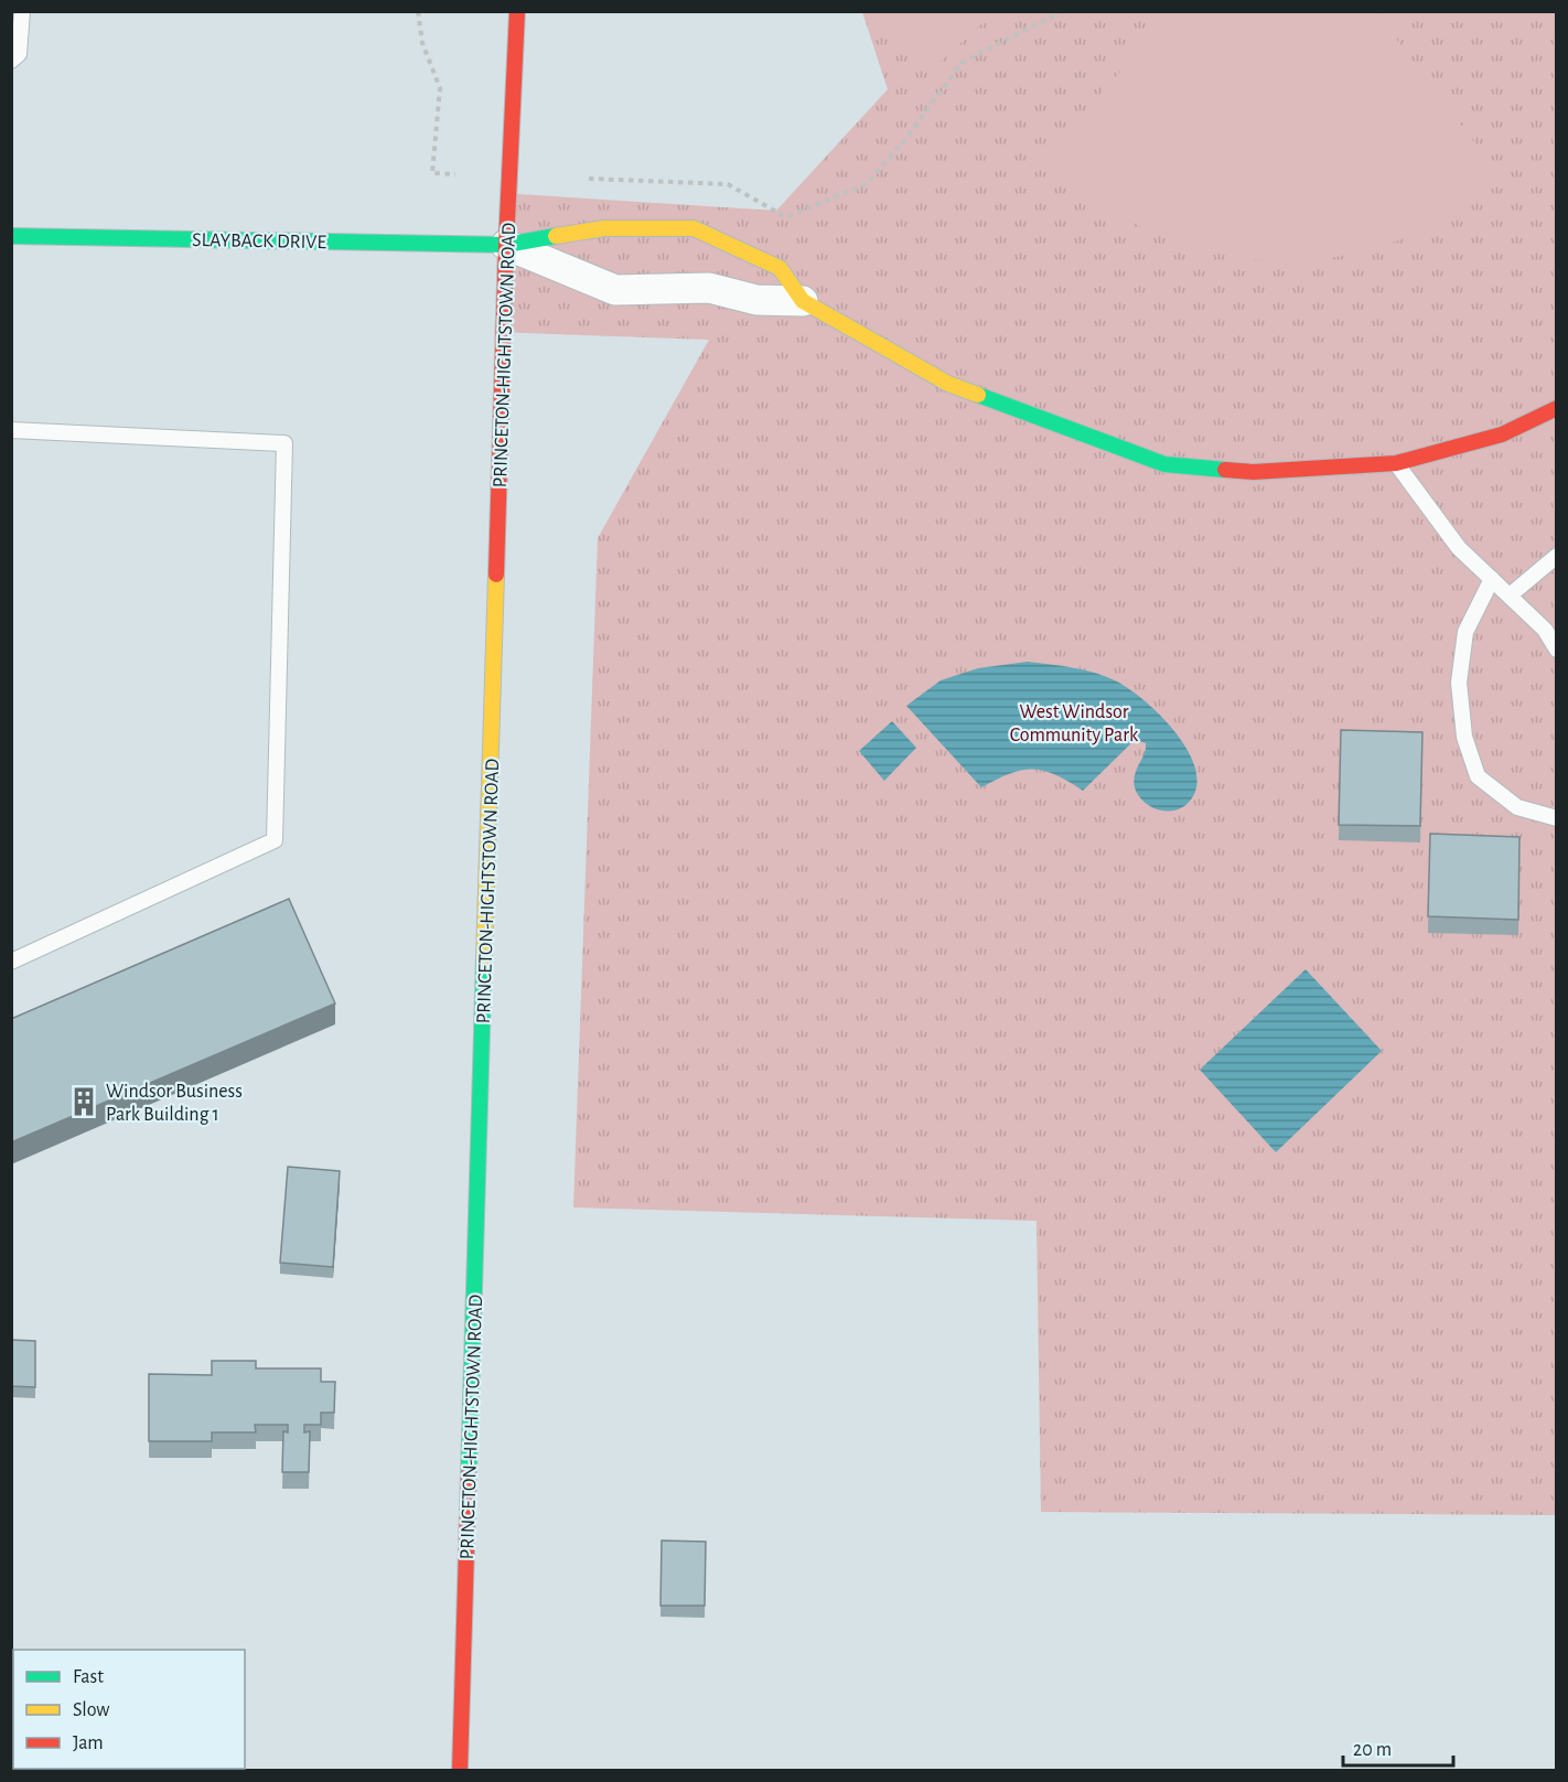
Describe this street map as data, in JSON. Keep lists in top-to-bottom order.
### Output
{
  "streets": {
    "main road": ["SLAYBACK DRIVE", "PRINCETON-HIGHTSTOWN ROAD"]
  },
  "crossings": [
    ["SLAYBACK DRIVE", "PRINCETON-HIGHTSTOWN ROAD"]
  ],
  "parks": ["West Windsor Community Park"],
  "places": {
    "building": ["Windsor Business Park Building 1"]
  },
  "legend": ["Fast", "Slow", "Jam"],
  "scale_bar": "20 m"
}
